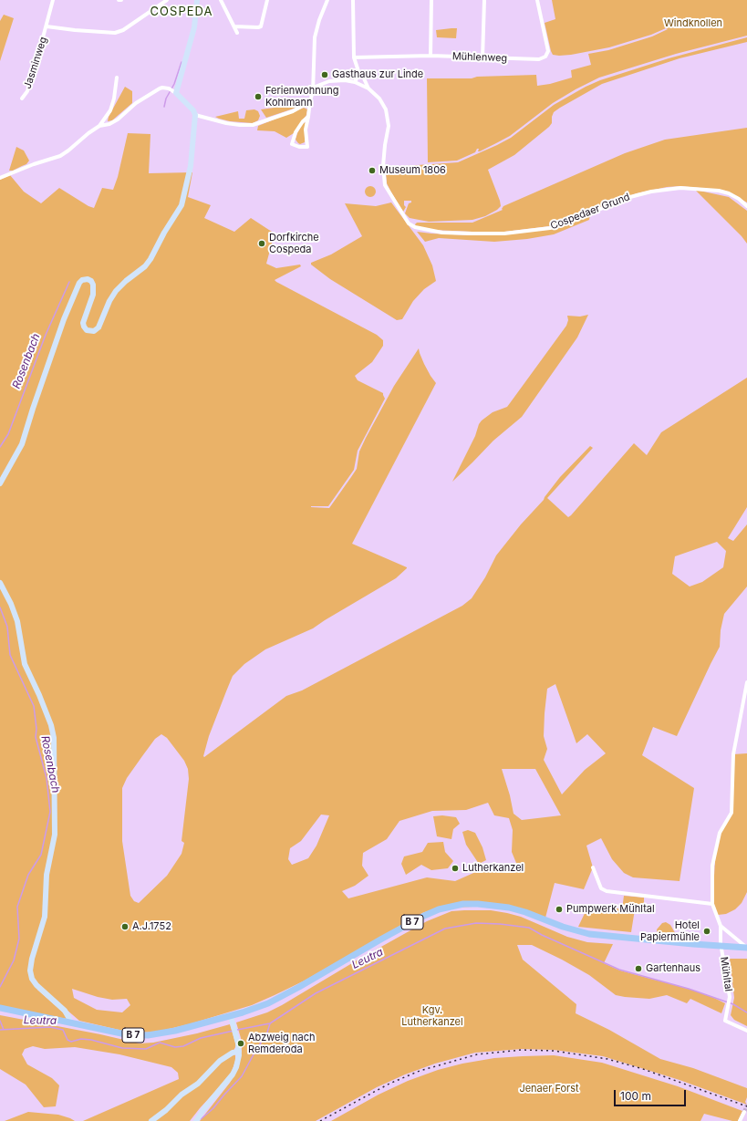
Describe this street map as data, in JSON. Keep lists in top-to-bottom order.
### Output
{
  "streets": {
    "main road": ["B 7"],
    "street": [
      "Mühlenweg",
      "Jasminweg",
      "Cospedaer Grund",
      "Mühltal"
    ]
  },
  "crossings": [
    ["B 7", "Mühltal"]
  ],
  "districts": ["COSPEDA"],
  "water": ["Rosenbach", "Leutra"],
  "parks": ["Windknollen", "Kgv. Lutherkanzel", "Jenaer Forst"],
  "places": [
    "Gasthaus zur Linde",
    "Ferienwohnung Kohlmann",
    "Museum 1806",
    "Dorfkirche Cospeda",
    "Lutherkanzel",
    "Pumpwerk Mühltal",
    "A.J.1752",
    "Hotel Papiermühle",
    "Gartenhaus",
    "Abzweig nach Remderoda"
  ],
  "scale_bar": "100 m"
}
